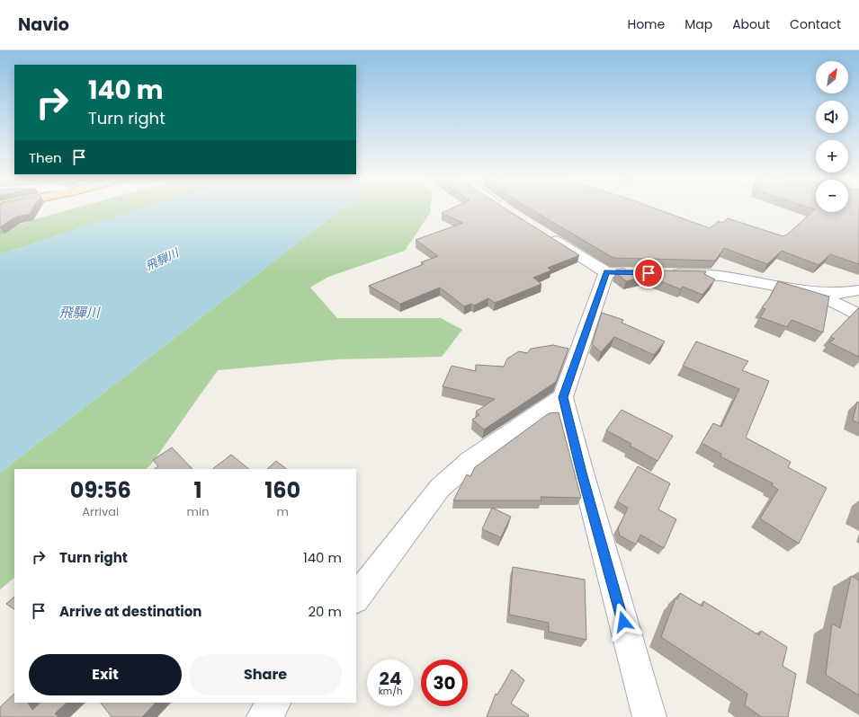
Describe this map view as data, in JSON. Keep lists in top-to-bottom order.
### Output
{
  "water": ["飛騨川", "飛驒川"],
  "north": "top right",
  "page": {
    "header": "Navio",
    "nav": [
      "Home",
      "Map",
      "About",
      "Contact"
    ],
    "map_buttons": ["+", "−"],
    "turn": ["140 m", "Turn right"],
    "then": "Then",
    "eta": [
      "09:56",
      "Arrival",
      "1",
      "min",
      "160",
      "m"
    ],
    "list": [
      {
        "name": "Turn right",
        "value": "140 m"
      },
      {
        "name": "Arrive at destination",
        "value": "20 m"
      }
    ],
    "buttons": ["Exit", "Share"],
    "speed": "24 km/h",
    "limit": "30"
  }
}
